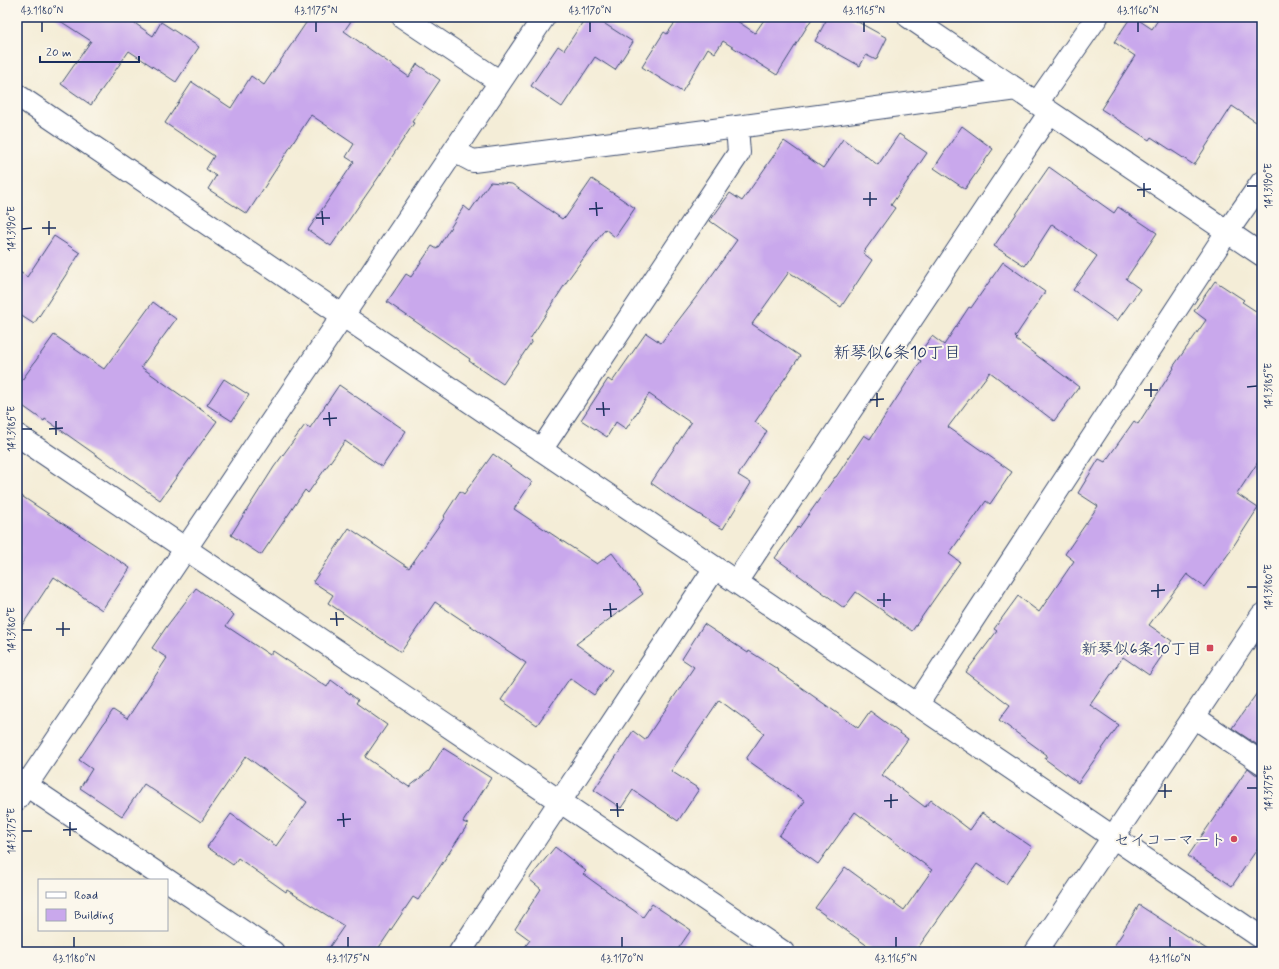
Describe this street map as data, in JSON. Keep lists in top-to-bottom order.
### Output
{
  "districts": ["新琴似6条10丁目"],
  "places": {
    "transit": ["新琴似6条10丁目"],
    "other": ["セイコーマート"]
  },
  "legend": ["Road", "Building"],
  "scale_bar": "20 m",
  "coordinates": [
    "43.1180°N",
    "43.1175°N",
    "43.1170°N",
    "43.1165°N",
    "43.1160°N",
    "141.3190°E",
    "141.3185°E",
    "141.3180°E",
    "141.3175°E"
  ]
}
